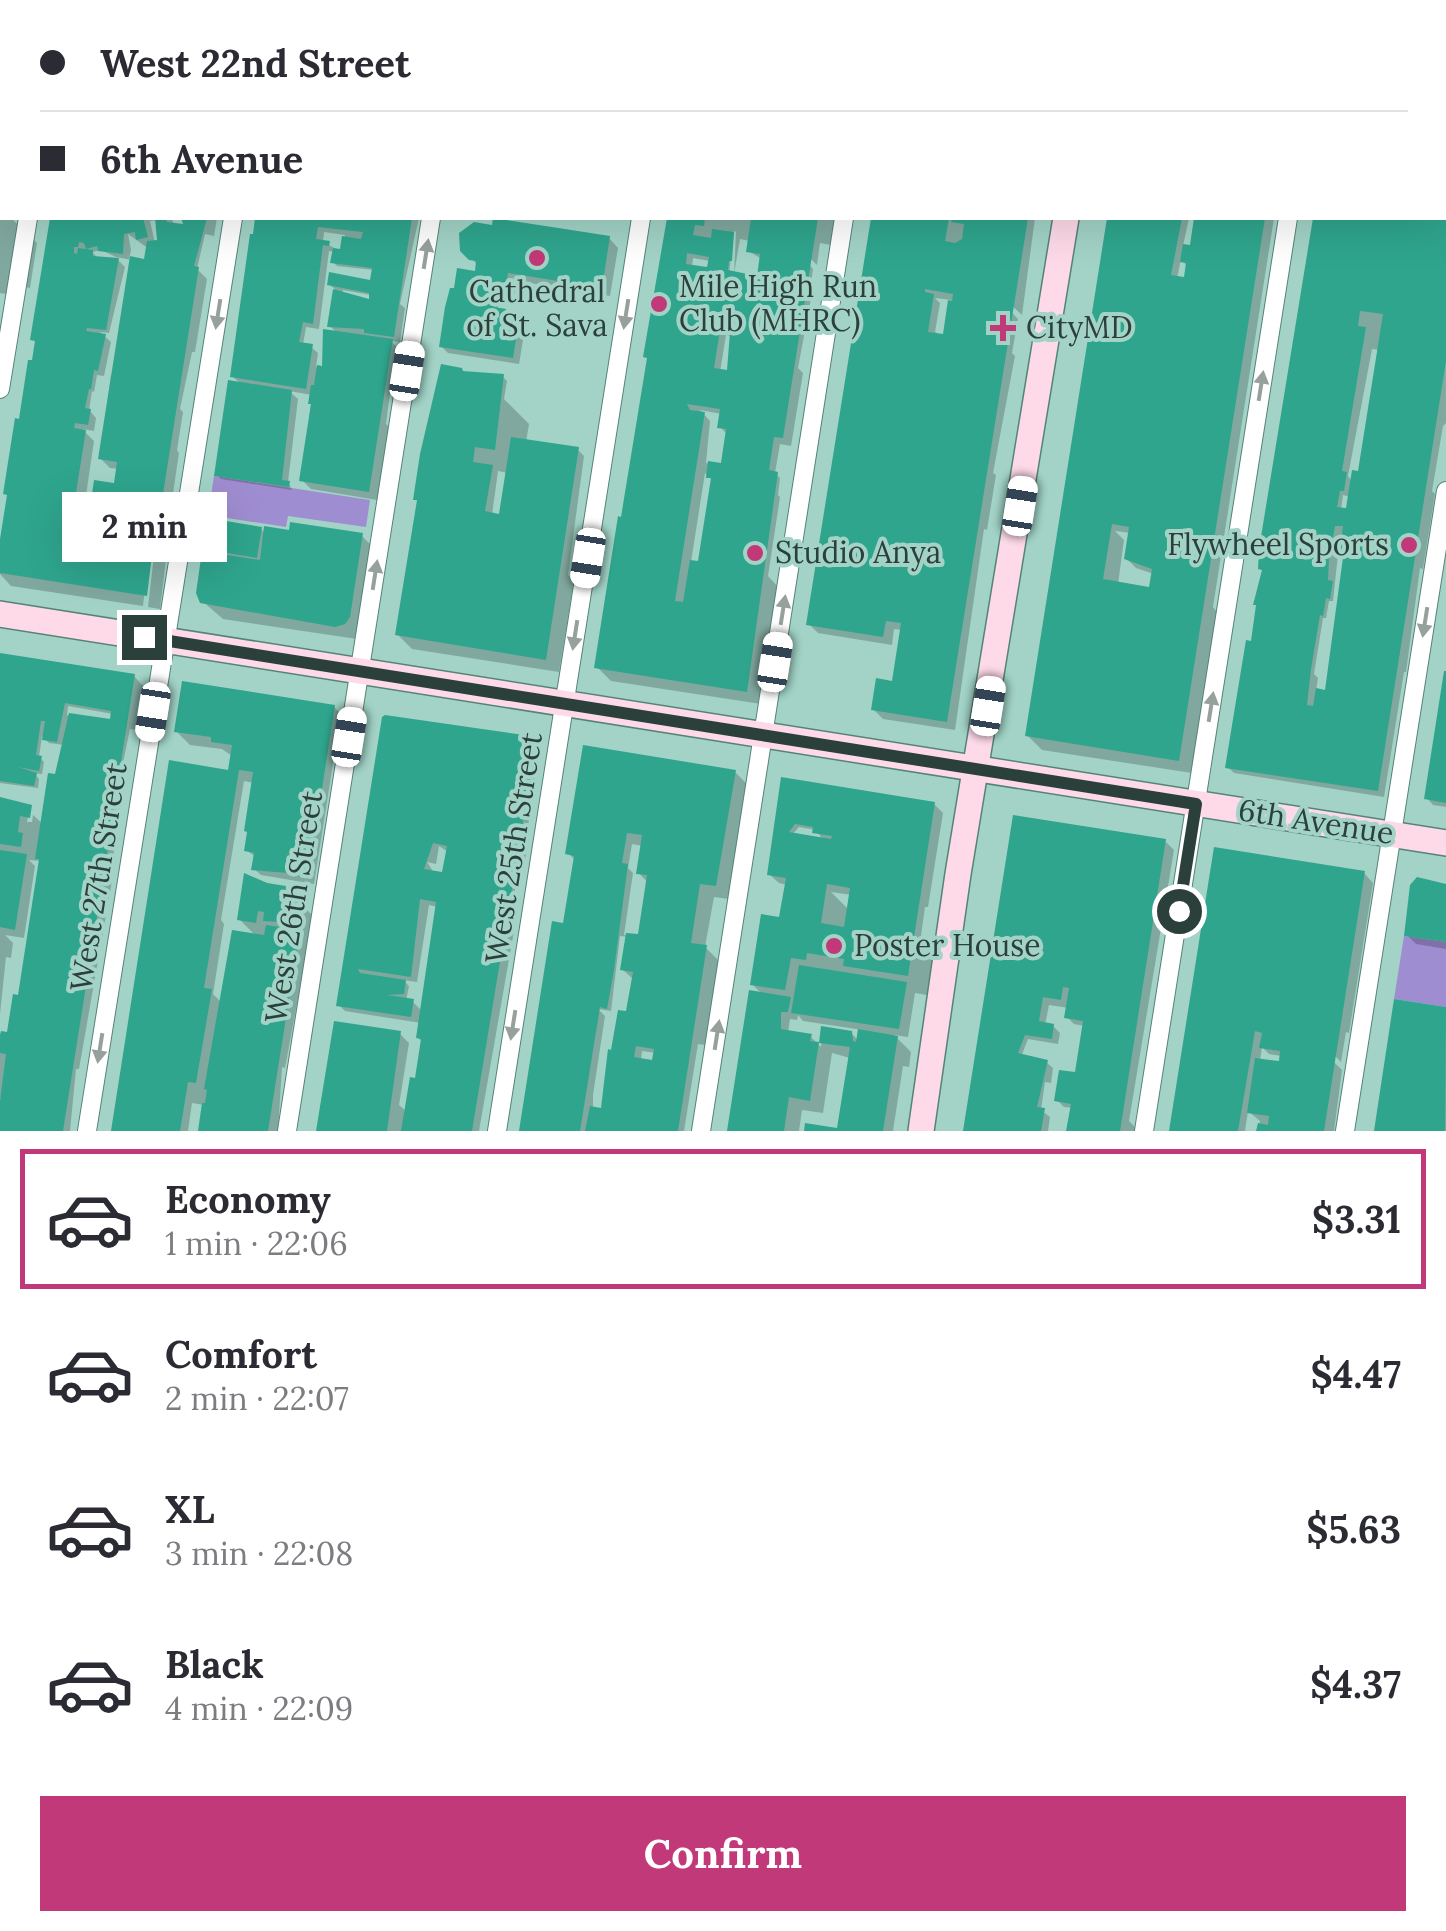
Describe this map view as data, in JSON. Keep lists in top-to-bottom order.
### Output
{
  "streets": {
    "main road": ["6th Avenue"],
    "street": ["West 25th Street", "West 27th Street", "West 26th Street"]
  },
  "crossings": [
    ["6th Avenue", "West 25th Street"],
    ["6th Avenue", "West 27th Street"],
    ["6th Avenue", "West 26th Street"]
  ],
  "one_way": ["West 25th Street", "West 27th Street", "West 26th Street"],
  "places": {
    "other": [
      "Cathedral of St. Sava",
      "Mile High Run Club (MHRC)",
      "Flywheel Sports",
      "Studio Anya",
      "Poster House"
    ],
    "health": ["CityMD"]
  },
  "page": {
    "banner": ["West 22nd Street", "6th Avenue"],
    "bubble": "2 min",
    "list": [
      {
        "name": "Economy",
        "note": "1 min · 22:06",
        "value": "$3.31"
      },
      {
        "name": "Comfort",
        "note": "2 min · 22:07",
        "value": "$4.47"
      },
      {
        "name": "XL",
        "note": "3 min · 22:08",
        "value": "$5.63"
      },
      {
        "name": "Black",
        "note": "4 min · 22:09",
        "value": "$4.37"
      }
    ],
    "buttons": "Confirm"
  }
}
